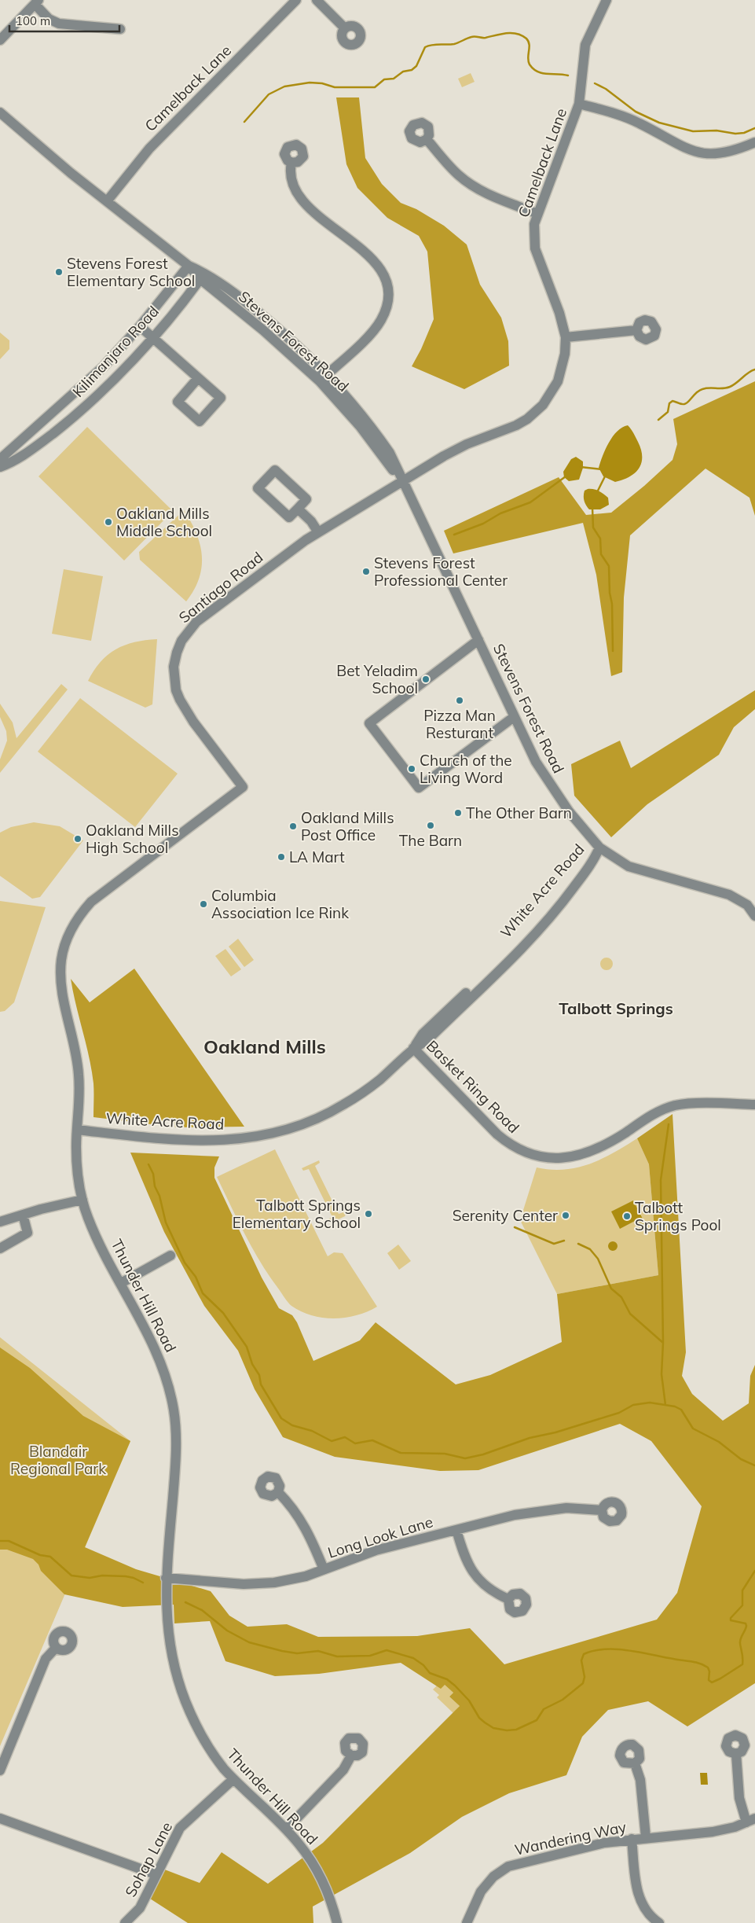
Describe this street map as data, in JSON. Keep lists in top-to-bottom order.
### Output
{
  "streets": {
    "street": [
      "Camelback Lane",
      "Stevens Forest Road",
      "Kilimanjaro Road",
      "Santiago Road",
      "White Acre Road",
      "Basket Ring Road",
      "Thunder Hill Road",
      "Long Look Lane",
      "Wandering Way",
      "Sohap Lane"
    ]
  },
  "crossings": [
    ["Camelback Lane", "Stevens Forest Road"],
    ["Camelback Lane", "Santiago Road"],
    ["Stevens Forest Road", "Kilimanjaro Road"],
    ["Stevens Forest Road", "Santiago Road"],
    ["Stevens Forest Road", "White Acre Road"],
    ["Santiago Road", "Thunder Hill Road"],
    ["White Acre Road", "Basket Ring Road"],
    ["White Acre Road", "Thunder Hill Road"],
    ["Thunder Hill Road", "Long Look Lane"],
    ["Thunder Hill Road", "Sohap Lane"]
  ],
  "districts": ["Talbott Springs", "Oakland Mills"],
  "parks": ["Blandair Regional Park"],
  "places": [
    "Stevens Forest Elementary School",
    "Oakland Mills Middle School",
    "Stevens Forest Professional Center",
    "Bet Yeladim School",
    "Pizza Man Resturant",
    "Church of the Living Word",
    "The Other Barn",
    "The Barn",
    "Oakland Mills Post Office",
    "Oakland Mills High School",
    "LA Mart",
    "Columbia Association Ice Rink",
    "Talbott Springs Elementary School",
    "Serenity Center",
    "Talbott Springs Pool"
  ],
  "scale_bar": "100 m"
}
